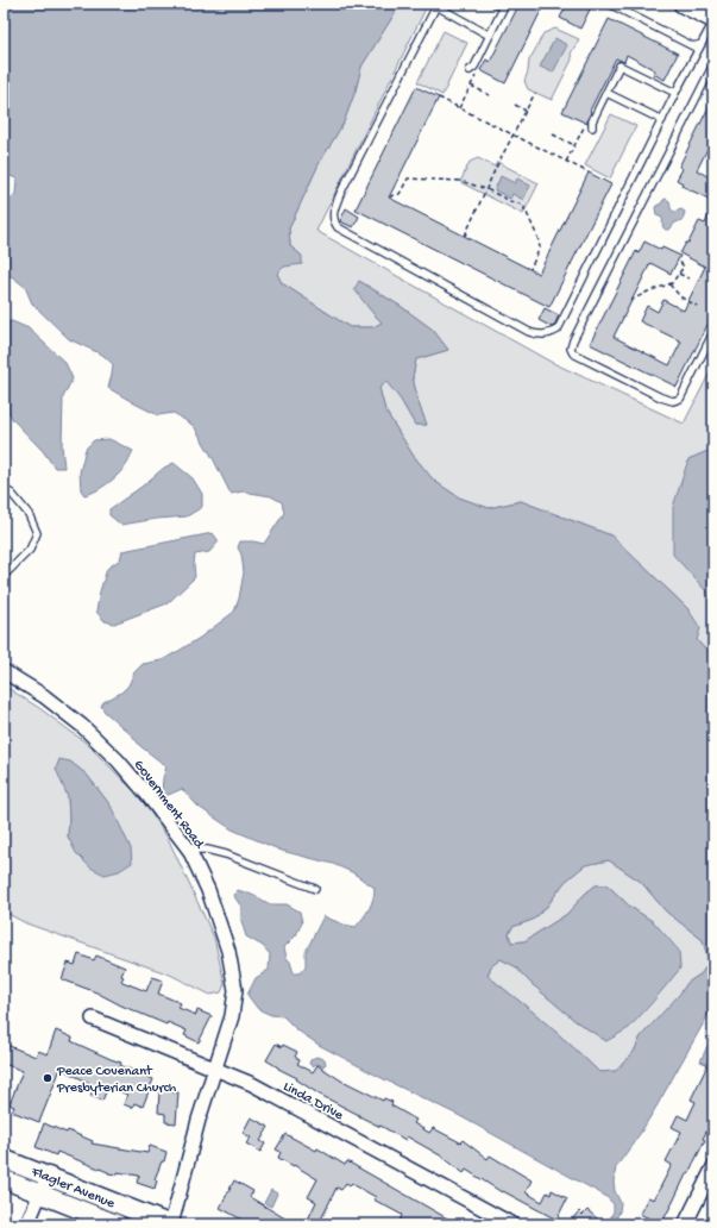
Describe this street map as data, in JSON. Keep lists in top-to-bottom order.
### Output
{
  "streets": {
    "main road": ["Flagler Avenue"],
    "street": ["Government Road", "Linda Drive"]
  },
  "crossings": [
    ["Government Road", "Linda Drive"],
    ["Government Road", "Flagler Avenue"]
  ],
  "places": ["Peace Covenant Presbyterian Church"]
}
